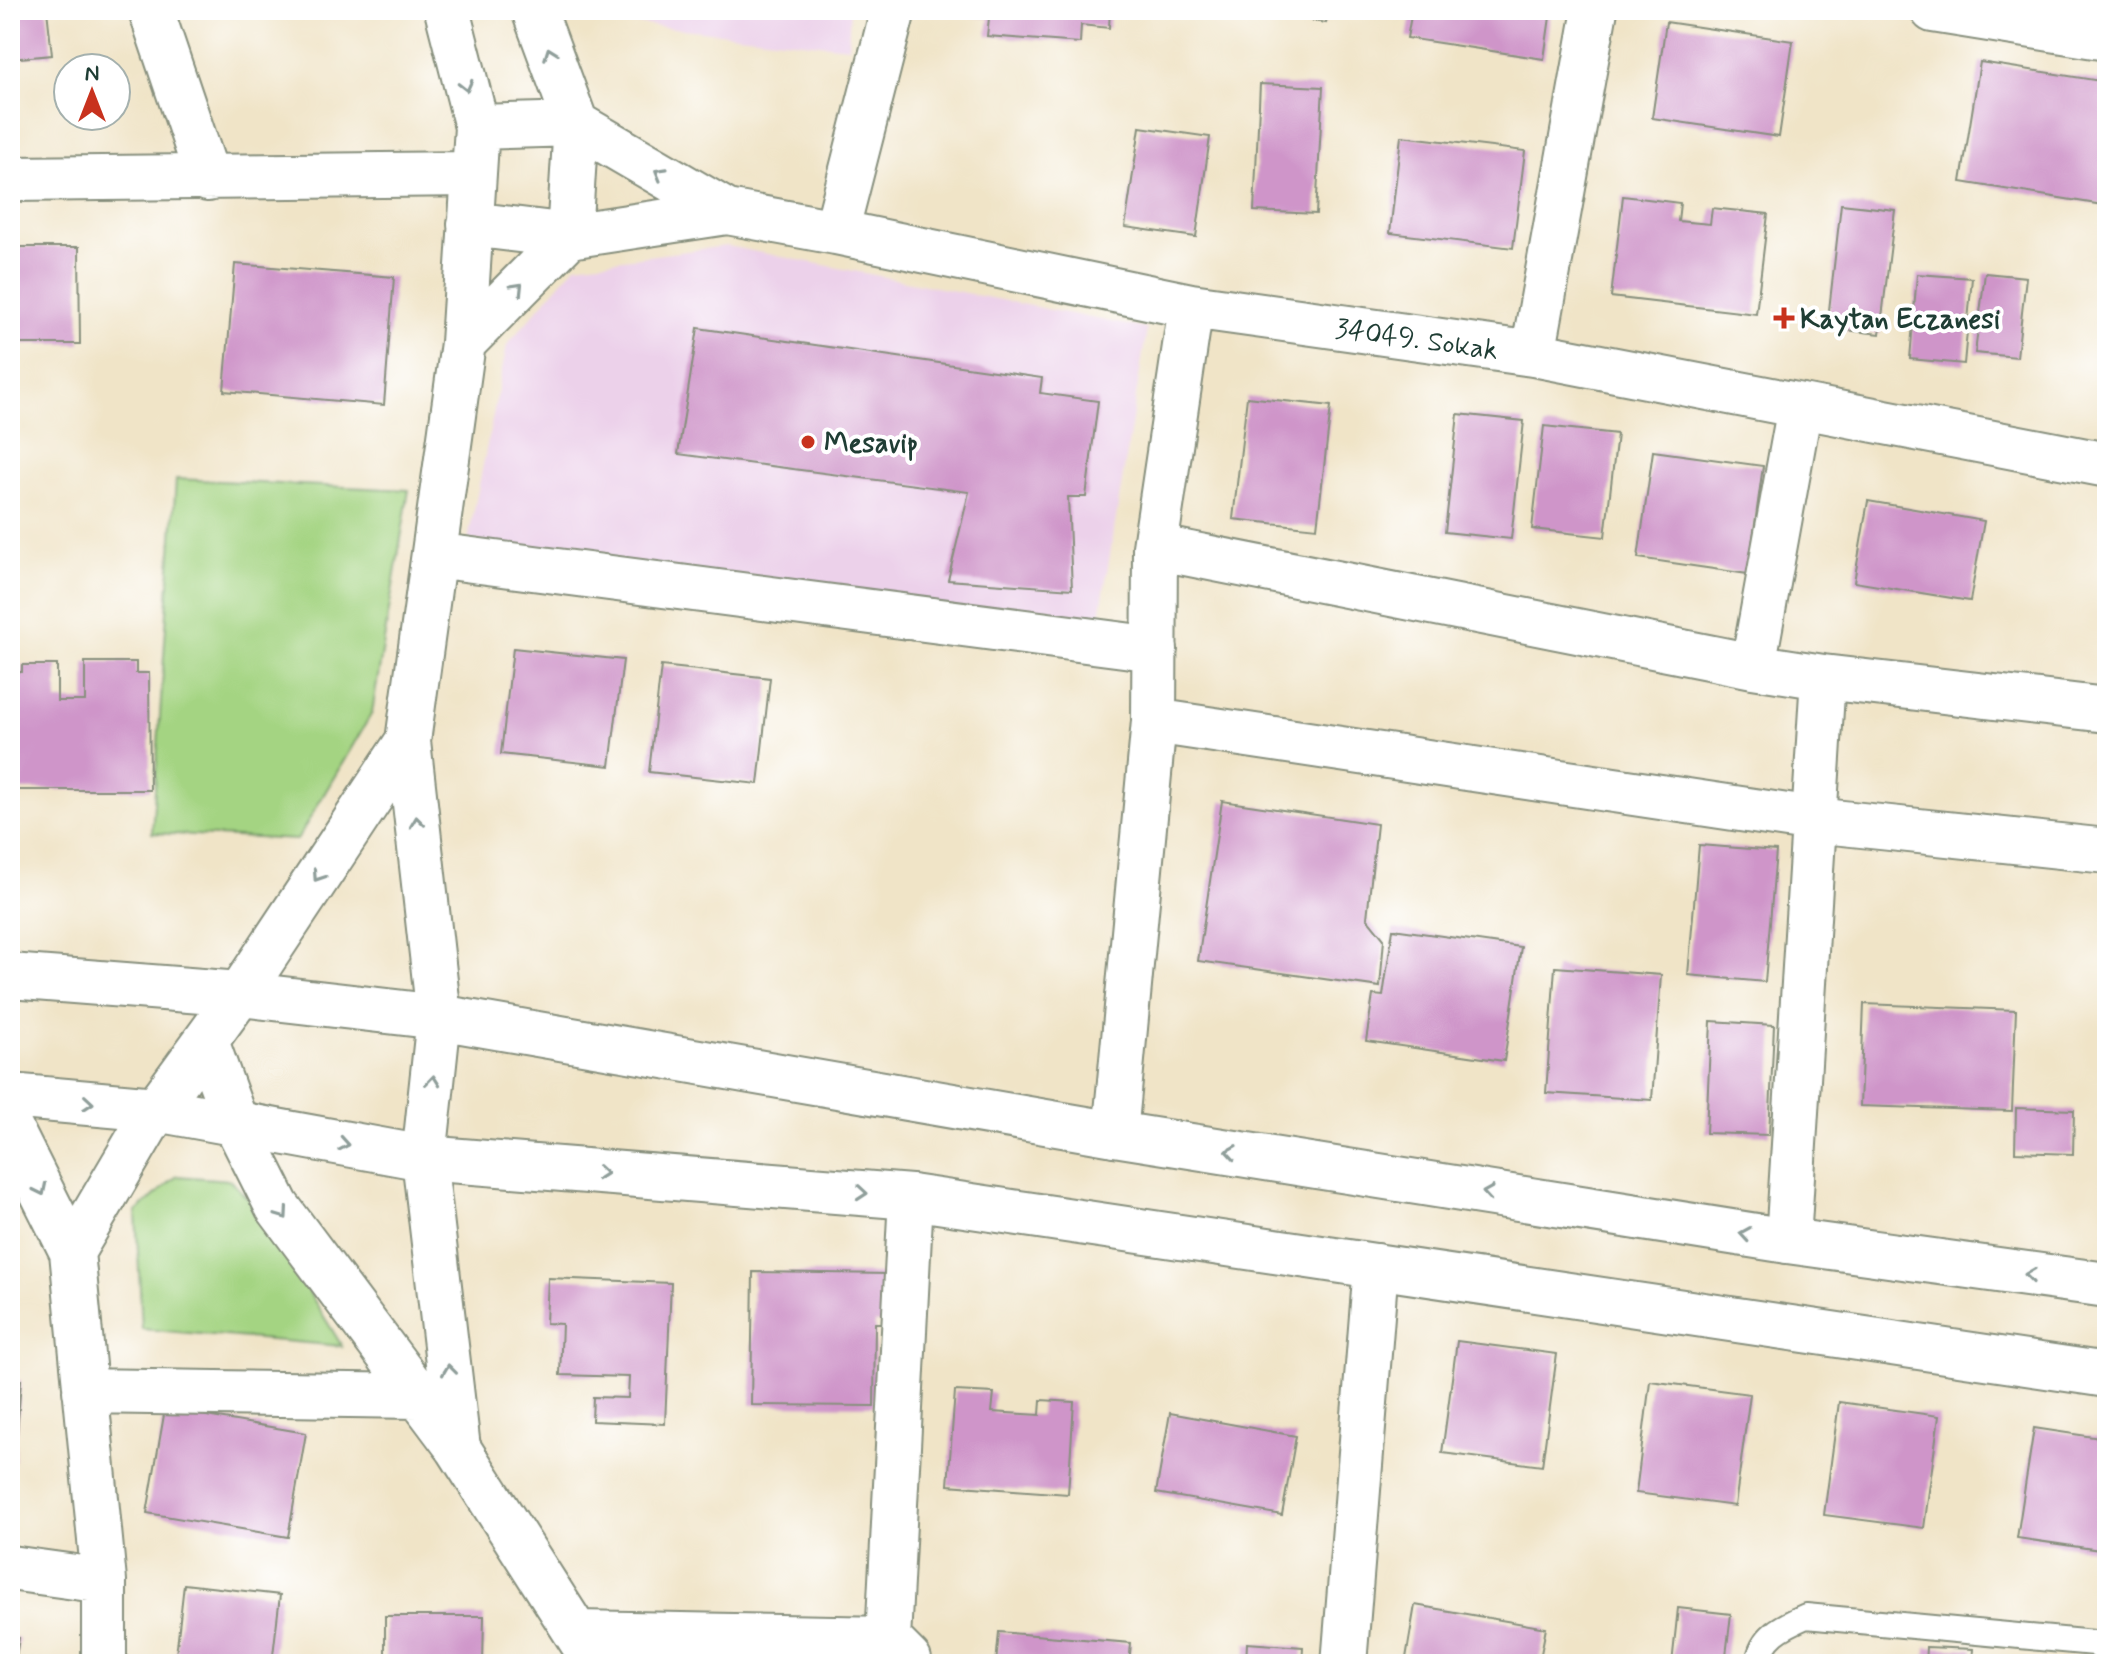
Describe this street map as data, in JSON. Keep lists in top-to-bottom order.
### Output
{
  "streets": {
    "street": ["34049. Sokak"]
  },
  "places": {
    "health": ["Kaytan Eczanesi"],
    "other": ["Mesavip"]
  },
  "north": "top"
}
